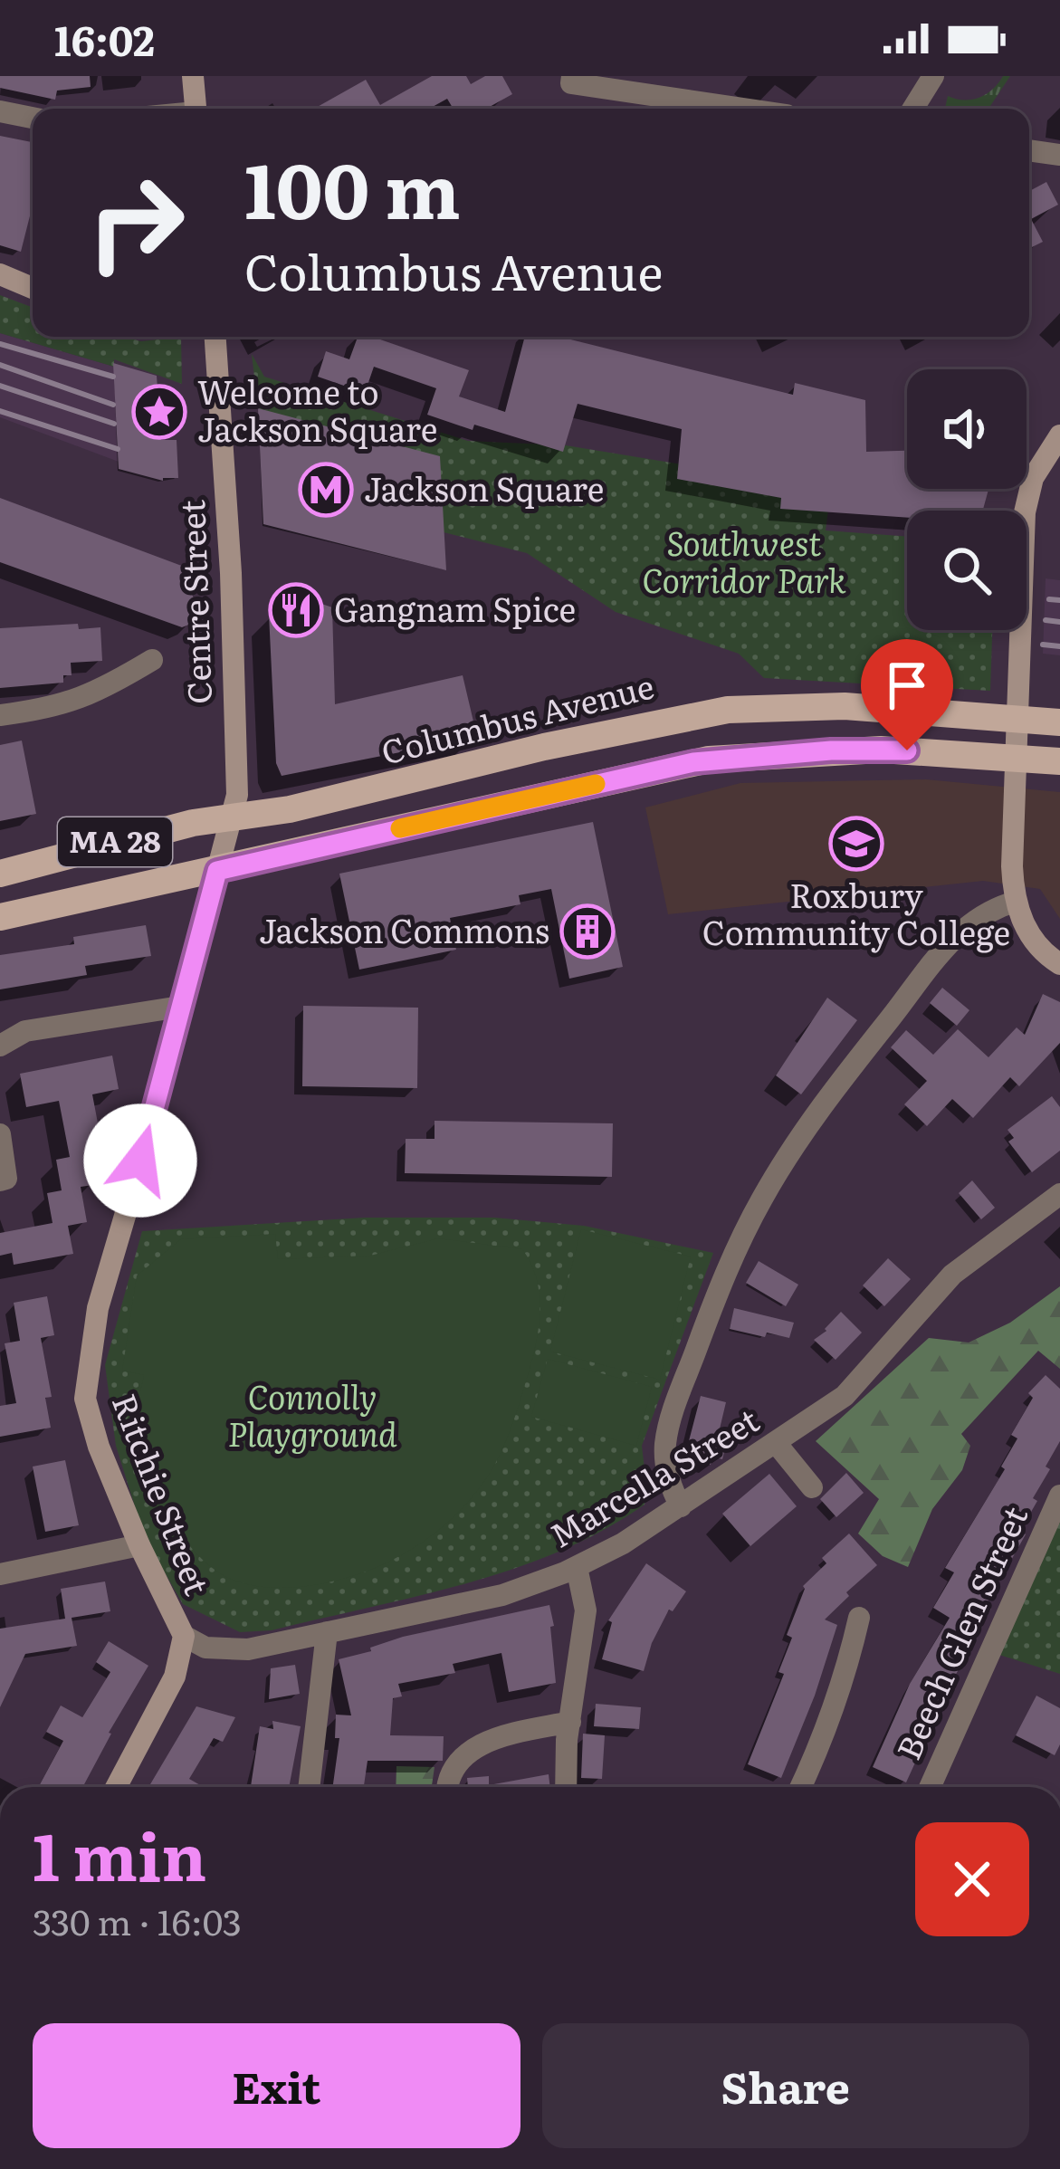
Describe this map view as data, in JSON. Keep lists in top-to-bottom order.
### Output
{
  "streets": {
    "main road": ["Columbus Avenue", "MA 28"],
    "street": [
      "Centre Street",
      "Marcella Street",
      "Ritchie Street",
      "Beech Glen Street"
    ]
  },
  "crossings": [
    ["Centre Street", "Columbus Avenue"],
    ["Centre Street", "MA 28"],
    ["Centre Street", "Ritchie Street"],
    ["MA 28", "Ritchie Street"],
    ["Marcella Street", "Ritchie Street"]
  ],
  "parks": ["Southwest Corridor Park", "Connolly Playground"],
  "places": {
    "place": ["Welcome to Jackson Square"],
    "metro station": ["Jackson Square"],
    "restaurant": ["Gangnam Spice"],
    "school or university": ["Roxbury Community College"],
    "building": ["Jackson Commons"]
  },
  "page": {
    "status": "16:02",
    "turn": ["100 m", "Columbus Avenue"],
    "heading": ["1 min", "330 m · 16:03"],
    "buttons": ["Exit", "Share"]
  }
}
